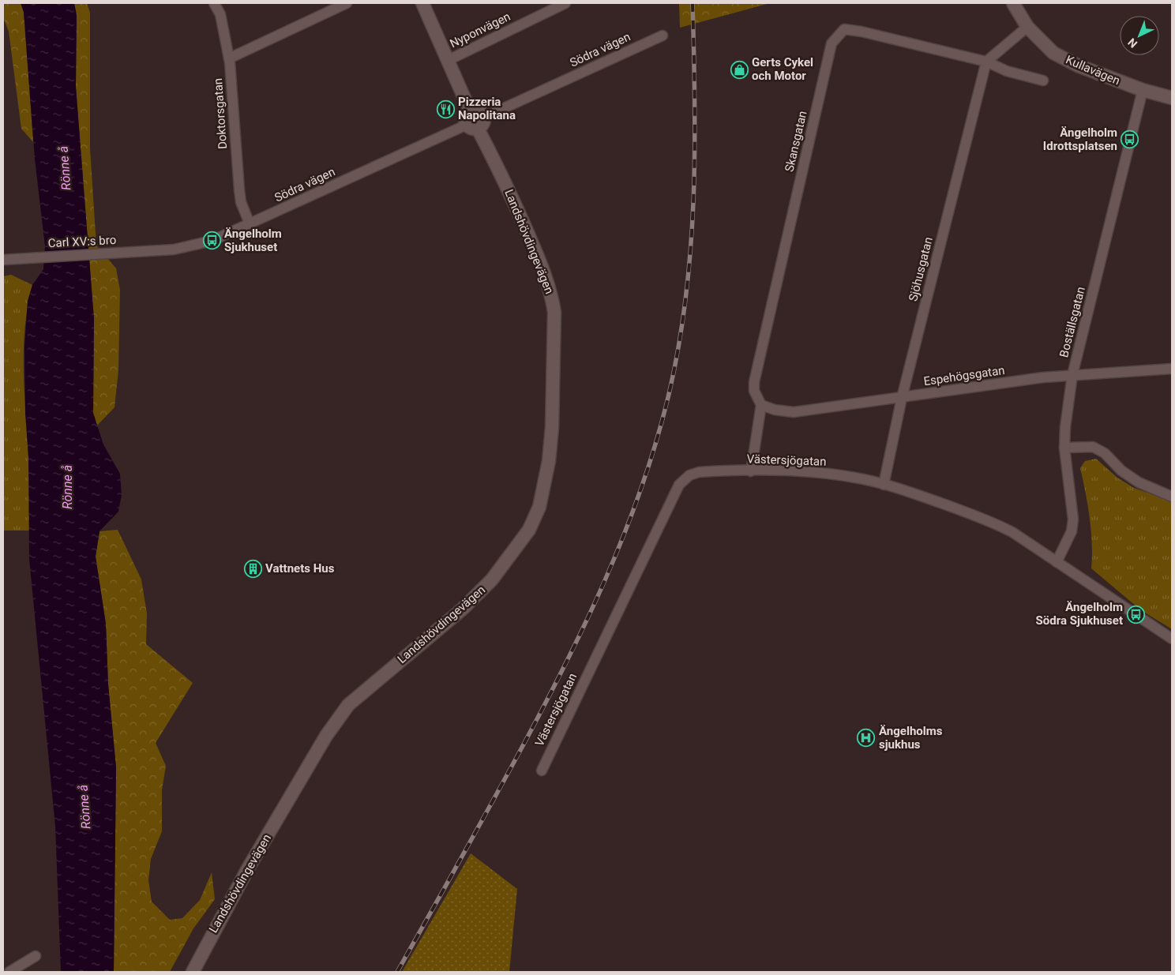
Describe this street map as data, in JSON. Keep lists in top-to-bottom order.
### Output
{
  "streets": {
    "street": [
      "Nyponvägen",
      "Södra vägen",
      "Kullavägen",
      "Doktorsgatan",
      "Skansgatan",
      "Carl XV:s bro",
      "Landshövdingevägen",
      "Sjöhusgatan",
      "Boställsgatan",
      "Espehögsgatan",
      "Västersjögatan"
    ]
  },
  "crossings": [
    ["Södra vägen", "Doktorsgatan"],
    ["Södra vägen", "Carl XV:s bro"],
    ["Södra vägen", "Landshövdingevägen"],
    ["Kullavägen", "Boställsgatan"],
    ["Skansgatan", "Sjöhusgatan"],
    ["Skansgatan", "Espehögsgatan"],
    ["Sjöhusgatan", "Espehögsgatan"],
    ["Sjöhusgatan", "Västersjögatan"],
    ["Boställsgatan", "Espehögsgatan"],
    ["Boställsgatan", "Västersjögatan"]
  ],
  "water": ["Rönne å"],
  "places": {
    "shop": ["Gerts Cykel och Motor"],
    "restaurant": ["Pizzeria Napolitana"],
    "bus stop": ["Ängelholm Idrottsplatsen", "Ängelholm Sjukhuset", "Ängelholm Södra Sjukhuset"],
    "building": ["Vattnets Hus"],
    "hospital": ["Ängelholms sjukhus"]
  },
  "north": "bottom left"
}
